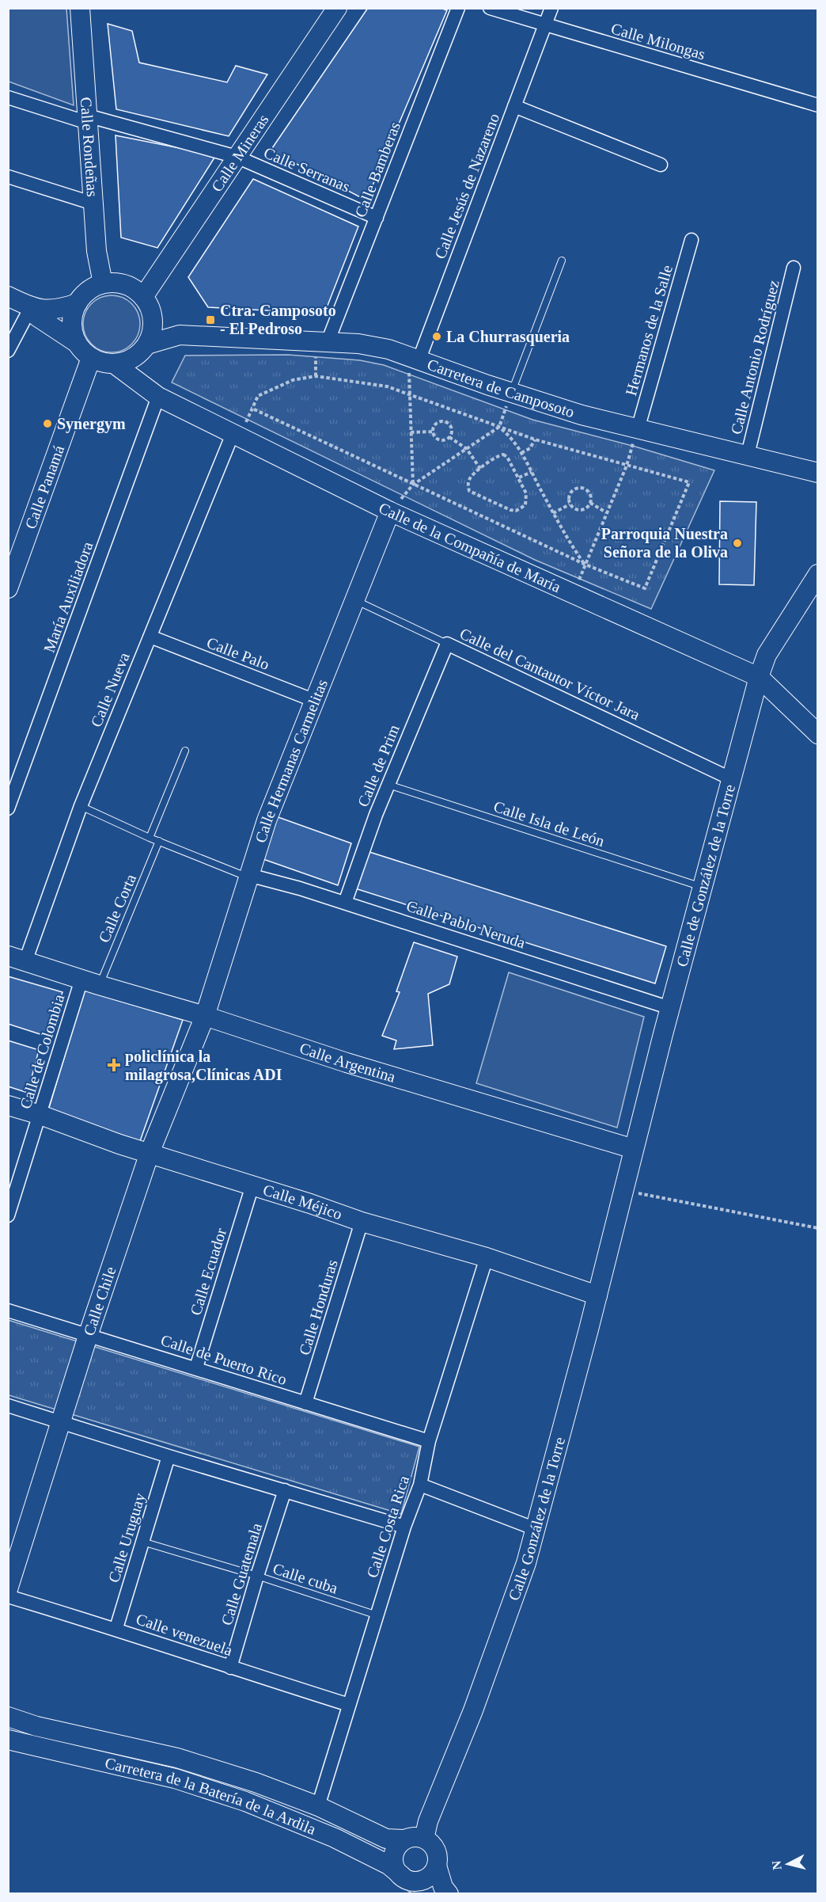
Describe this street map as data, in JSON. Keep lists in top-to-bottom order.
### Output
{
  "streets": {
    "street": [
      "Calle Milongas",
      "Calle Rondeñas",
      "Calle Mineras",
      "Calle Serranas",
      "Calle Bamberas",
      "Calle Jesús de Nazareno",
      "Hermanos de la Salle",
      "Calle Antonio Rodríguez",
      "Carretera de Camposoto",
      "Calle Panamá",
      "Calle de la Compañía de María",
      "María Auxiliadora",
      "Calle Palo",
      "Calle del Cantautor Víctor Jara",
      "Calle Nueva",
      "Calle Hermanas Carmelitas",
      "Calle de Prim",
      "Calle de González de la Torre",
      "Calle Pablo Neruda",
      "Calle de Colombia",
      "Calle Argentina",
      "Calle Méjico",
      "Calle Ecuador",
      "Calle Chile",
      "Calle Honduras",
      "Calle de Puerto Rico",
      "Calle González de la Torre",
      "Calle Costa Rica",
      "Calle Uruguay",
      "Calle Guatemala",
      "Calle venezuela",
      "Carretera de la Batería de la Ardila"
    ],
    "lane": ["Calle Isla de León", "Calle Corta", "Calle cuba"]
  },
  "crossings": [
    ["Calle Milongas", "Calle Jesús de Nazareno"],
    ["Calle Rondeñas", "Calle Mineras"],
    ["Calle Rondeñas", "Calle Serranas"],
    ["Calle Rondeñas", "Carretera de Camposoto"],
    ["Calle Rondeñas", "Calle Panamá"],
    ["Calle Rondeñas", "Calle de la Compañía de María"],
    ["Calle Mineras", "Calle Serranas"],
    ["Calle Mineras", "Carretera de Camposoto"],
    ["Calle Mineras", "Calle Panamá"],
    ["Calle Mineras", "Calle de la Compañía de María"],
    ["Calle Serranas", "Calle Bamberas"],
    ["Calle Bamberas", "Carretera de Camposoto"],
    ["Calle Jesús de Nazareno", "Carretera de Camposoto"],
    ["Hermanos de la Salle", "Carretera de Camposoto"],
    ["Calle Antonio Rodríguez", "Carretera de Camposoto"],
    ["Carretera de Camposoto", "Calle Panamá"],
    ["Carretera de Camposoto", "Calle de la Compañía de María"],
    ["Calle Panamá", "Calle de la Compañía de María"],
    ["Calle de la Compañía de María", "María Auxiliadora"],
    ["Calle de la Compañía de María", "Calle Nueva"],
    ["Calle de la Compañía de María", "Calle Hermanas Carmelitas"],
    ["Calle de la Compañía de María", "Calle de González de la Torre"],
    ["Calle Palo", "Calle Nueva"],
    ["Calle Palo", "Calle Hermanas Carmelitas"],
    ["Calle del Cantautor Víctor Jara", "Calle Hermanas Carmelitas"],
    ["Calle del Cantautor Víctor Jara", "Calle de Prim"],
    ["Calle del Cantautor Víctor Jara", "Calle de González de la Torre"],
    ["Calle Nueva", "Calle Argentina"],
    ["Calle Hermanas Carmelitas", "Calle Pablo Neruda"],
    ["Calle Hermanas Carmelitas", "Calle Argentina"],
    ["Calle Hermanas Carmelitas", "Calle Chile"],
    ["Calle de Prim", "Calle Isla de León"],
    ["Calle de Prim", "Calle Pablo Neruda"],
    ["Calle Isla de León", "Calle de González de la Torre"],
    ["Calle de González de la Torre", "Calle Pablo Neruda"],
    ["Calle de González de la Torre", "Calle Argentina"],
    ["Calle de González de la Torre", "Calle González de la Torre"],
    ["Calle Corta", "Calle de Colombia"],
    ["Calle Corta", "Calle Argentina"],
    ["Calle de Colombia", "Calle Argentina"],
    ["Calle de Colombia", "Calle Méjico"],
    ["Calle Argentina", "Calle Chile"],
    ["Calle Méjico", "Calle Ecuador"],
    ["Calle Méjico", "Calle Chile"],
    ["Calle Méjico", "Calle Honduras"],
    ["Calle Méjico", "Calle González de la Torre"],
    ["Calle Méjico", "Calle Costa Rica"],
    ["Calle Ecuador", "Calle de Puerto Rico"],
    ["Calle Chile", "Calle de Puerto Rico"],
    ["Calle Honduras", "Calle de Puerto Rico"],
    ["Calle de Puerto Rico", "Calle Costa Rica"],
    ["Calle González de la Torre", "Carretera de la Batería de la Ardila"],
    ["Calle Costa Rica", "Calle cuba"],
    ["Calle Costa Rica", "Calle venezuela"],
    ["Calle Costa Rica", "Carretera de la Batería de la Ardila"],
    ["Calle Uruguay", "Calle cuba"],
    ["Calle Uruguay", "Calle venezuela"],
    ["Calle Guatemala", "Calle cuba"],
    ["Calle Guatemala", "Calle venezuela"]
  ],
  "places": {
    "transit": ["Ctra. Camposoto - El Pedroso"],
    "other": ["La Churrasqueria", "Synergym", "Parroquia Nuestra Señora de la Oliva"],
    "health": ["policlínica la milagrosa,Clínicas ADI"]
  },
  "north": "left"
}
